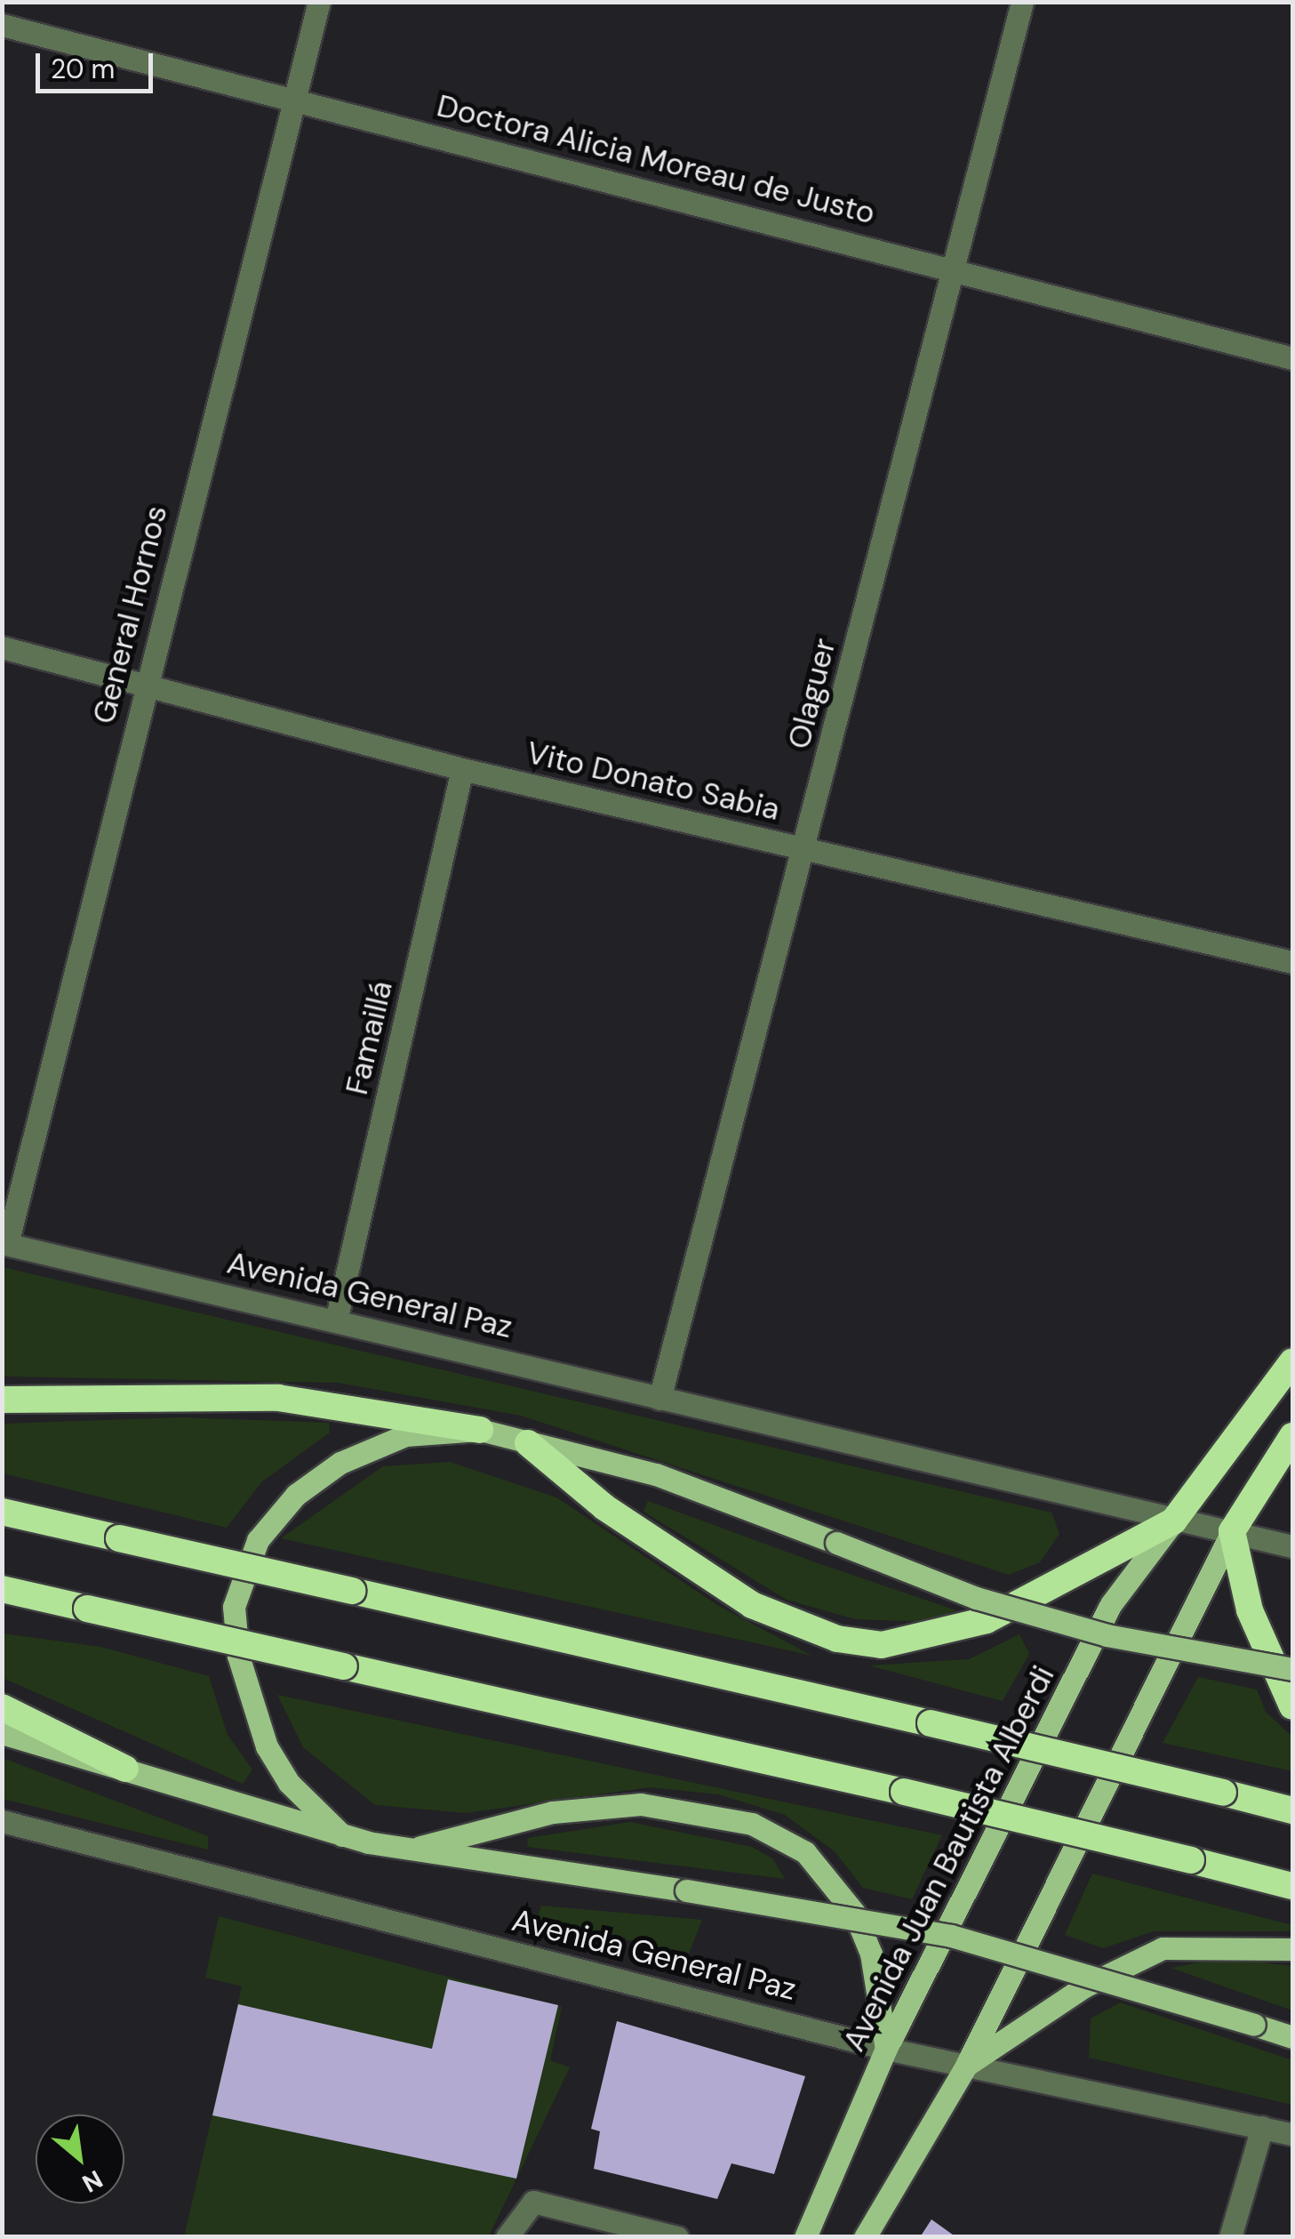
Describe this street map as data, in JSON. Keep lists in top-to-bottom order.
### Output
{
  "streets": {
    "main road": ["Avenida Juan Bautista Alberdi"],
    "street": [
      "Doctora Alicia Moreau de Justo",
      "General Hornos",
      "Olaguer",
      "Vito Donato Sabia",
      "Famaillá",
      "Avenida General Paz"
    ]
  },
  "crossings": [
    ["Doctora Alicia Moreau de Justo", "General Hornos"],
    ["Doctora Alicia Moreau de Justo", "Olaguer"],
    ["General Hornos", "Vito Donato Sabia"],
    ["General Hornos", "Avenida General Paz"],
    ["Olaguer", "Vito Donato Sabia"],
    ["Olaguer", "Avenida General Paz"],
    ["Vito Donato Sabia", "Famaillá"],
    ["Famaillá", "Avenida General Paz"],
    ["Avenida General Paz", "Avenida Juan Bautista Alberdi"]
  ],
  "scale_bar": "20 m",
  "north": "bottom right"
}
